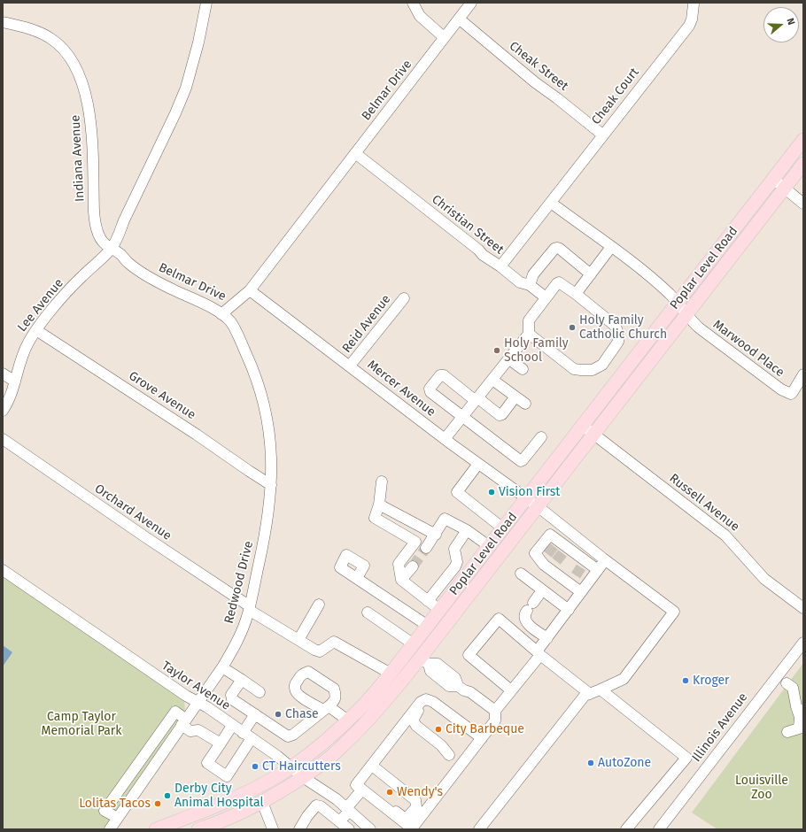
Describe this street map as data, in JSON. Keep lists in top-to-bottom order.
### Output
{
  "streets": {
    "main road": ["Poplar Level Road"],
    "street": [
      "Cheak Street",
      "Belmar Drive",
      "Cheak Court",
      "Indiana Avenue",
      "Christian Street",
      "Lee Avenue",
      "Reid Avenue",
      "Marwood Place",
      "Mercer Avenue",
      "Grove Avenue",
      "Russell Avenue",
      "Orchard Avenue",
      "Redwood Drive",
      "Taylor Avenue",
      "Illinois Avenue"
    ]
  },
  "crossings": [
    ["Cheak Street", "Belmar Drive"],
    ["Cheak Street", "Cheak Court"],
    ["Belmar Drive", "Indiana Avenue"],
    ["Belmar Drive", "Christian Street"],
    ["Belmar Drive", "Lee Avenue"],
    ["Belmar Drive", "Mercer Avenue"],
    ["Belmar Drive", "Redwood Drive"],
    ["Cheak Court", "Christian Street"],
    ["Indiana Avenue", "Lee Avenue"],
    ["Poplar Level Road", "Marwood Place"],
    ["Poplar Level Road", "Mercer Avenue"],
    ["Poplar Level Road", "Russell Avenue"],
    ["Poplar Level Road", "Orchard Avenue"],
    ["Poplar Level Road", "Taylor Avenue"],
    ["Lee Avenue", "Grove Avenue"],
    ["Reid Avenue", "Mercer Avenue"],
    ["Grove Avenue", "Redwood Drive"],
    ["Orchard Avenue", "Redwood Drive"],
    ["Redwood Drive", "Taylor Avenue"]
  ],
  "parks": ["Camp Taylor Memorial Park", "Louisville Zoo"],
  "places": [
    "Holy Family Catholic Church",
    "Holy Family School",
    "Vision First",
    "Kroger",
    "Chase",
    "City Barbeque",
    "AutoZone",
    "CT Haircutters",
    "Wendy's",
    "Derby City Animal Hospital",
    "Lolitas Tacos"
  ],
  "north": "right"
}
